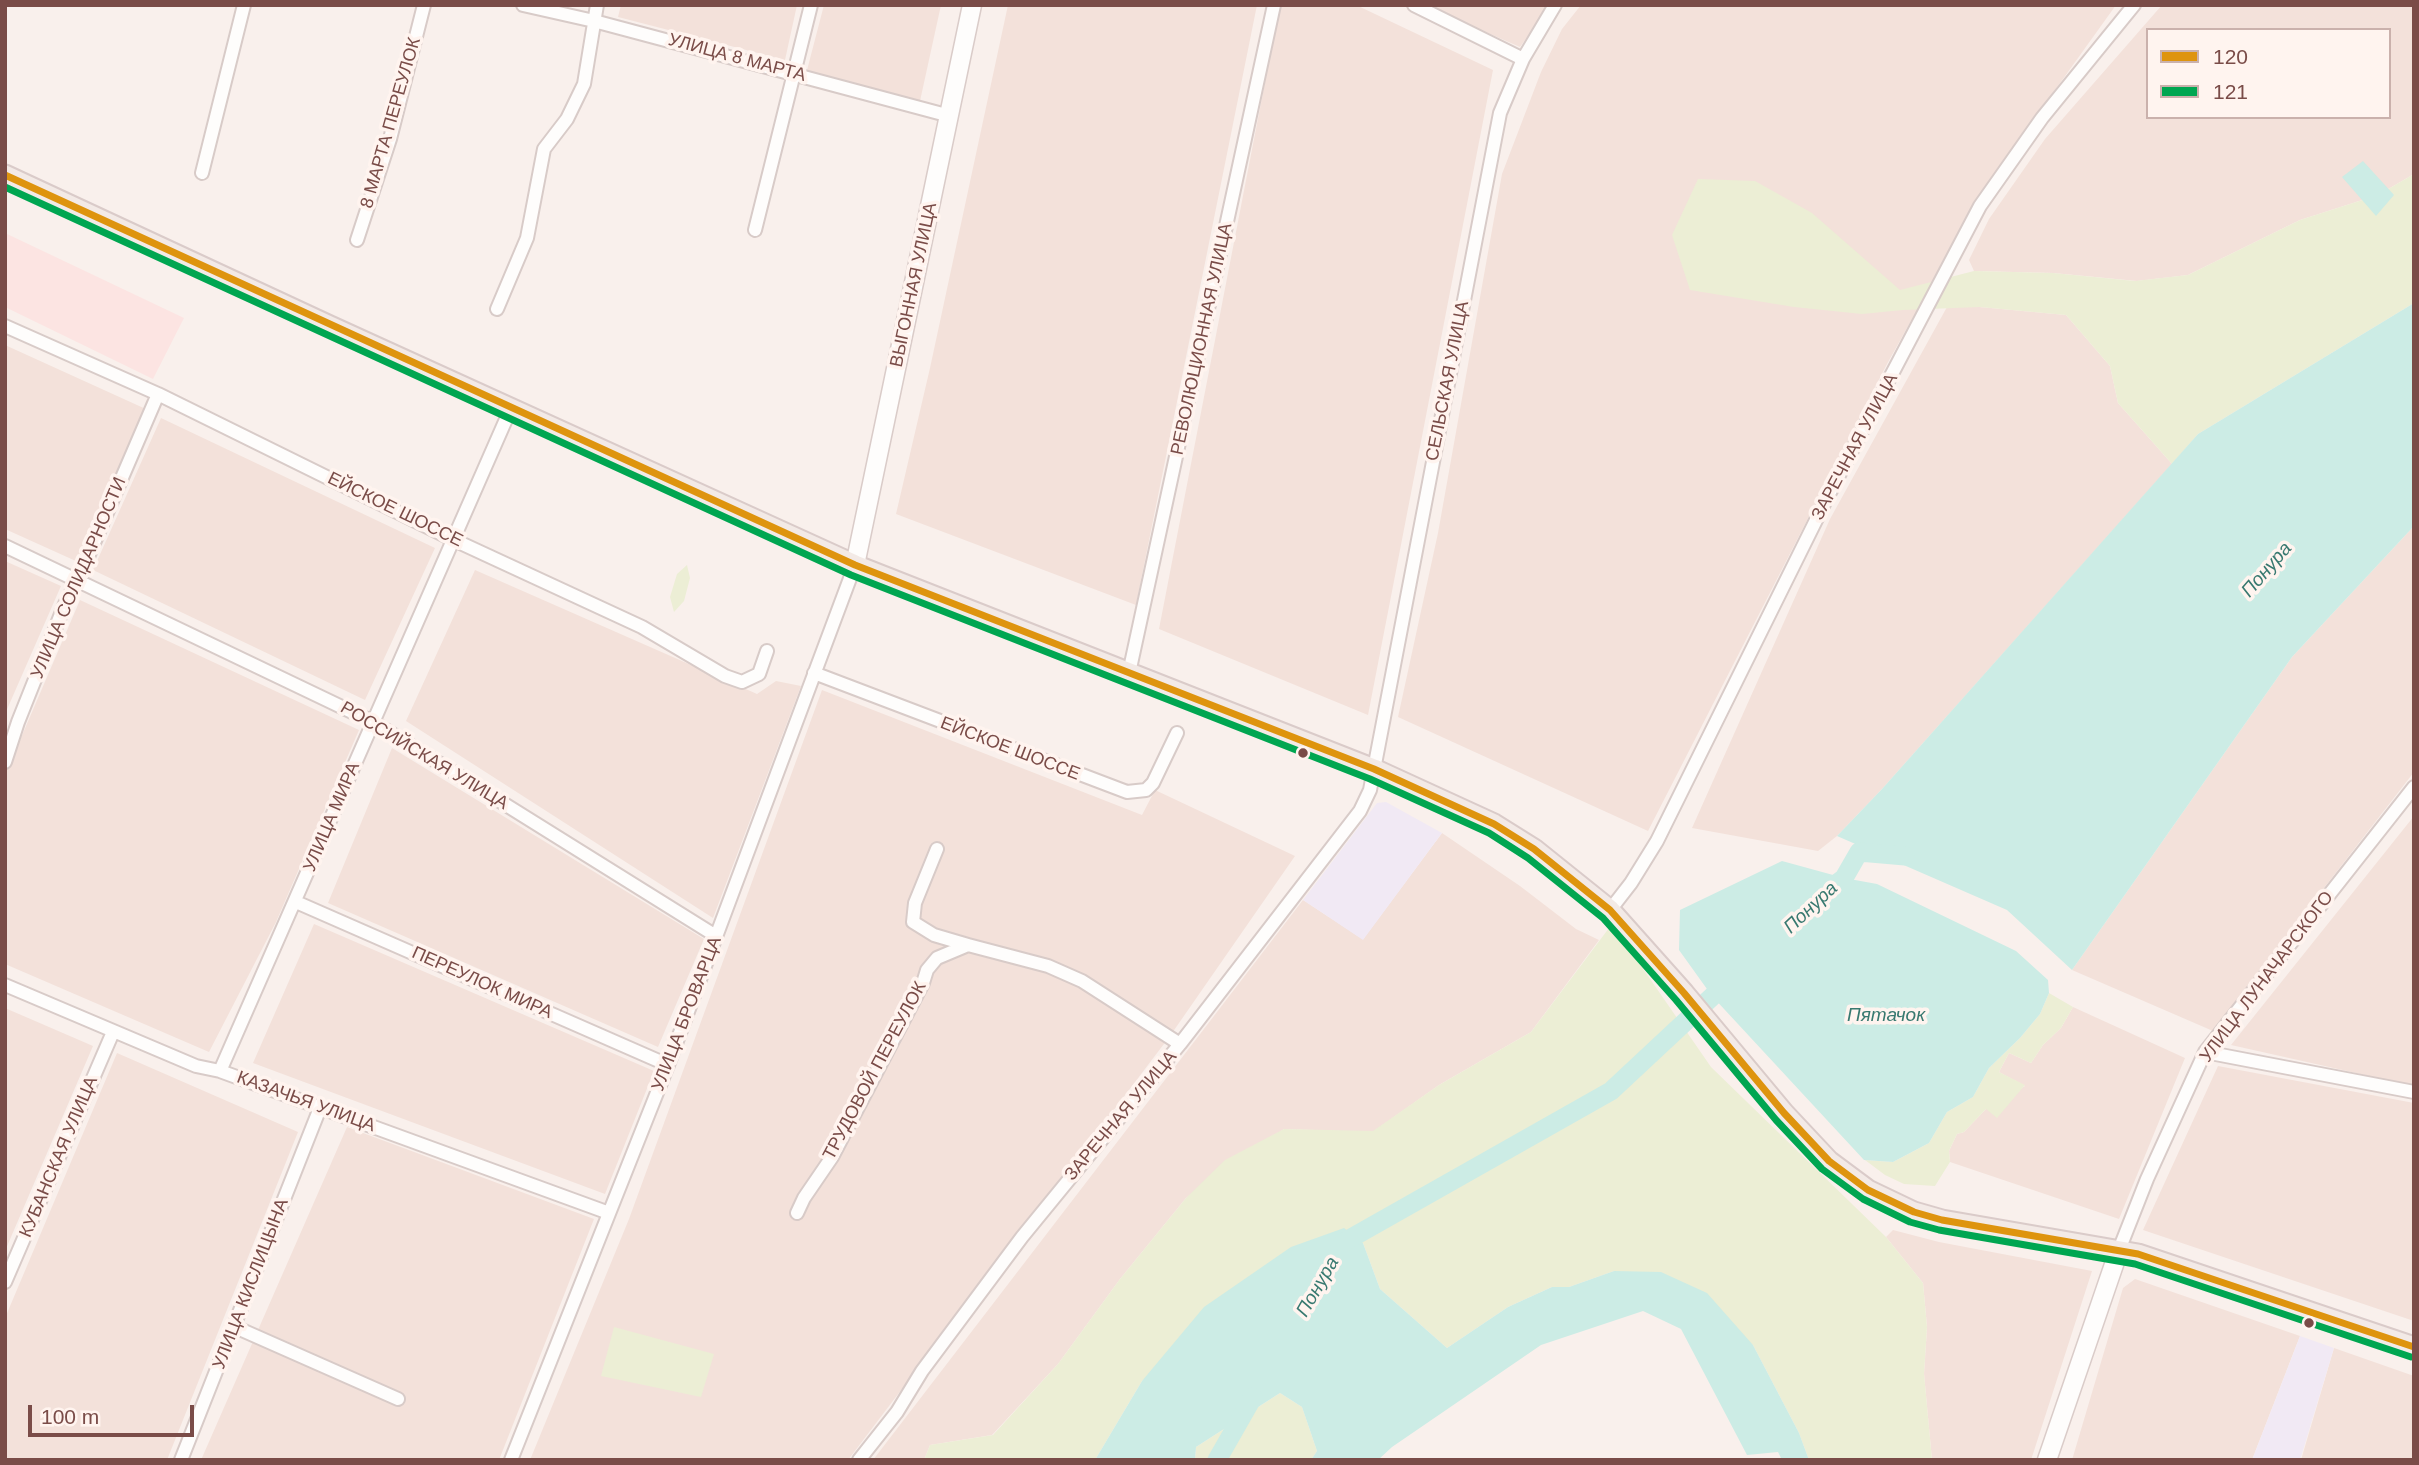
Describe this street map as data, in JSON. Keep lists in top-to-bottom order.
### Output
{
  "streets": {
    "street": [
      "УЛИЦА 8 МАРТА",
      "8 МАРТА ПЕРЕУЛОК",
      "ВЫГОННАЯ УЛИЦА",
      "РЕВОЛЮЦИОННАЯ УЛИЦА",
      "СЕЛЬСКАЯ УЛИЦА",
      "ЗАРЕЧНАЯ УЛИЦА",
      "ЕЙСКОЕ ШОССЕ",
      "УЛИЦА СОЛИДАРНОСТИ",
      "РОССИЙСКАЯ УЛИЦА",
      "УЛИЦА МИРА",
      "УЛИЦА ЛУНАЧАРСКОГО",
      "ПЕРЕУЛОК МИРА",
      "УЛИЦА БРОВАРЦА",
      "ТРУДОВОЙ ПЕРЕУЛОК",
      "КАЗАЧЬЯ УЛИЦА",
      "КУБАНСКАЯ УЛИЦА",
      "УЛИЦА КИСЛИЦЫНА"
    ]
  },
  "crossings": [
    ["УЛИЦА 8 МАРТА", "ВЫГОННАЯ УЛИЦА"],
    ["ВЫГОННАЯ УЛИЦА", "УЛИЦА БРОВАРЦА"],
    ["СЕЛЬСКАЯ УЛИЦА", "ЗАРЕЧНАЯ УЛИЦА"],
    ["ЕЙСКОЕ ШОССЕ", "УЛИЦА СОЛИДАРНОСТИ"],
    ["ЕЙСКОЕ ШОССЕ", "УЛИЦА МИРА"],
    ["ЕЙСКОЕ ШОССЕ", "УЛИЦА БРОВАРЦА"],
    ["УЛИЦА СОЛИДАРНОСТИ", "РОССИЙСКАЯ УЛИЦА"],
    ["РОССИЙСКАЯ УЛИЦА", "УЛИЦА МИРА"],
    ["РОССИЙСКАЯ УЛИЦА", "УЛИЦА БРОВАРЦА"],
    ["УЛИЦА МИРА", "ПЕРЕУЛОК МИРА"],
    ["УЛИЦА МИРА", "КАЗАЧЬЯ УЛИЦА"],
    ["ПЕРЕУЛОК МИРА", "УЛИЦА БРОВАРЦА"],
    ["УЛИЦА БРОВАРЦА", "КАЗАЧЬЯ УЛИЦА"],
    ["КАЗАЧЬЯ УЛИЦА", "КУБАНСКАЯ УЛИЦА"],
    ["КАЗАЧЬЯ УЛИЦА", "УЛИЦА КИСЛИЦЫНА"]
  ],
  "water": ["Понура", "Пятачок"],
  "lines": ["transit line 120", "transit line 121"],
  "legend": ["120", "121"],
  "scale_bar": "100 m"
}
